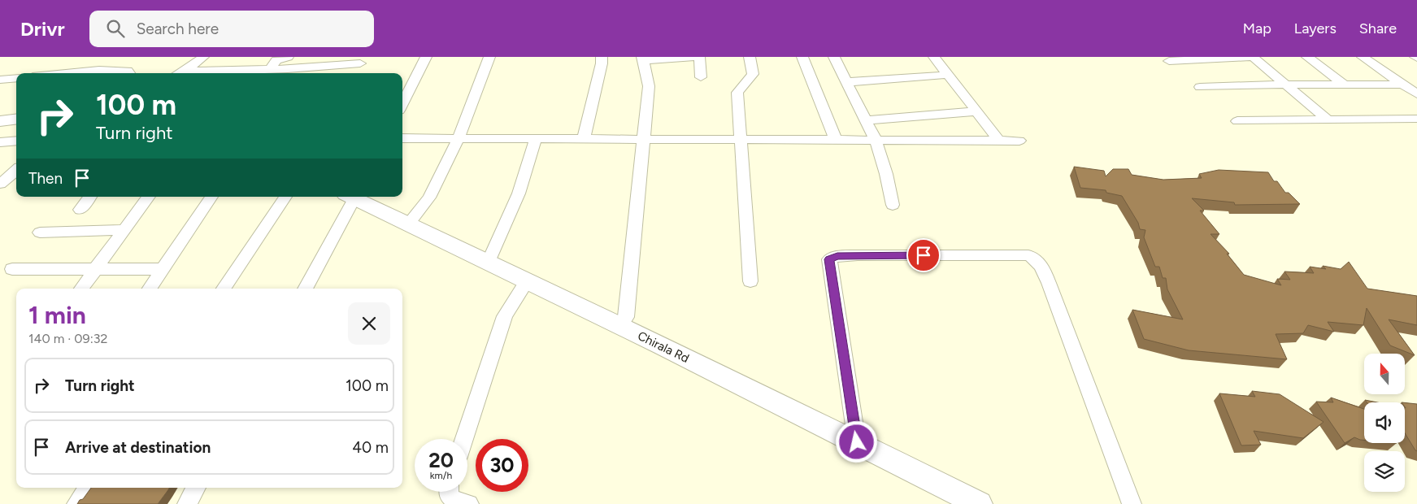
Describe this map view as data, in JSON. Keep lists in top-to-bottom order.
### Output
{
  "streets": {
    "main road": ["Chirala Rd"]
  },
  "north": "top",
  "page": {
    "header": "Drivr",
    "search": "Search here",
    "nav": ["Map", "Layers", "Share"],
    "turn": ["100 m", "Turn right"],
    "then": "Then",
    "heading": ["1 min", "140 m · 09:32"],
    "list": [
      {
        "name": "Turn right",
        "value": "100 m"
      },
      {
        "name": "Arrive at destination",
        "value": "40 m"
      }
    ],
    "speed": "20 km/h",
    "limit": "30"
  }
}
